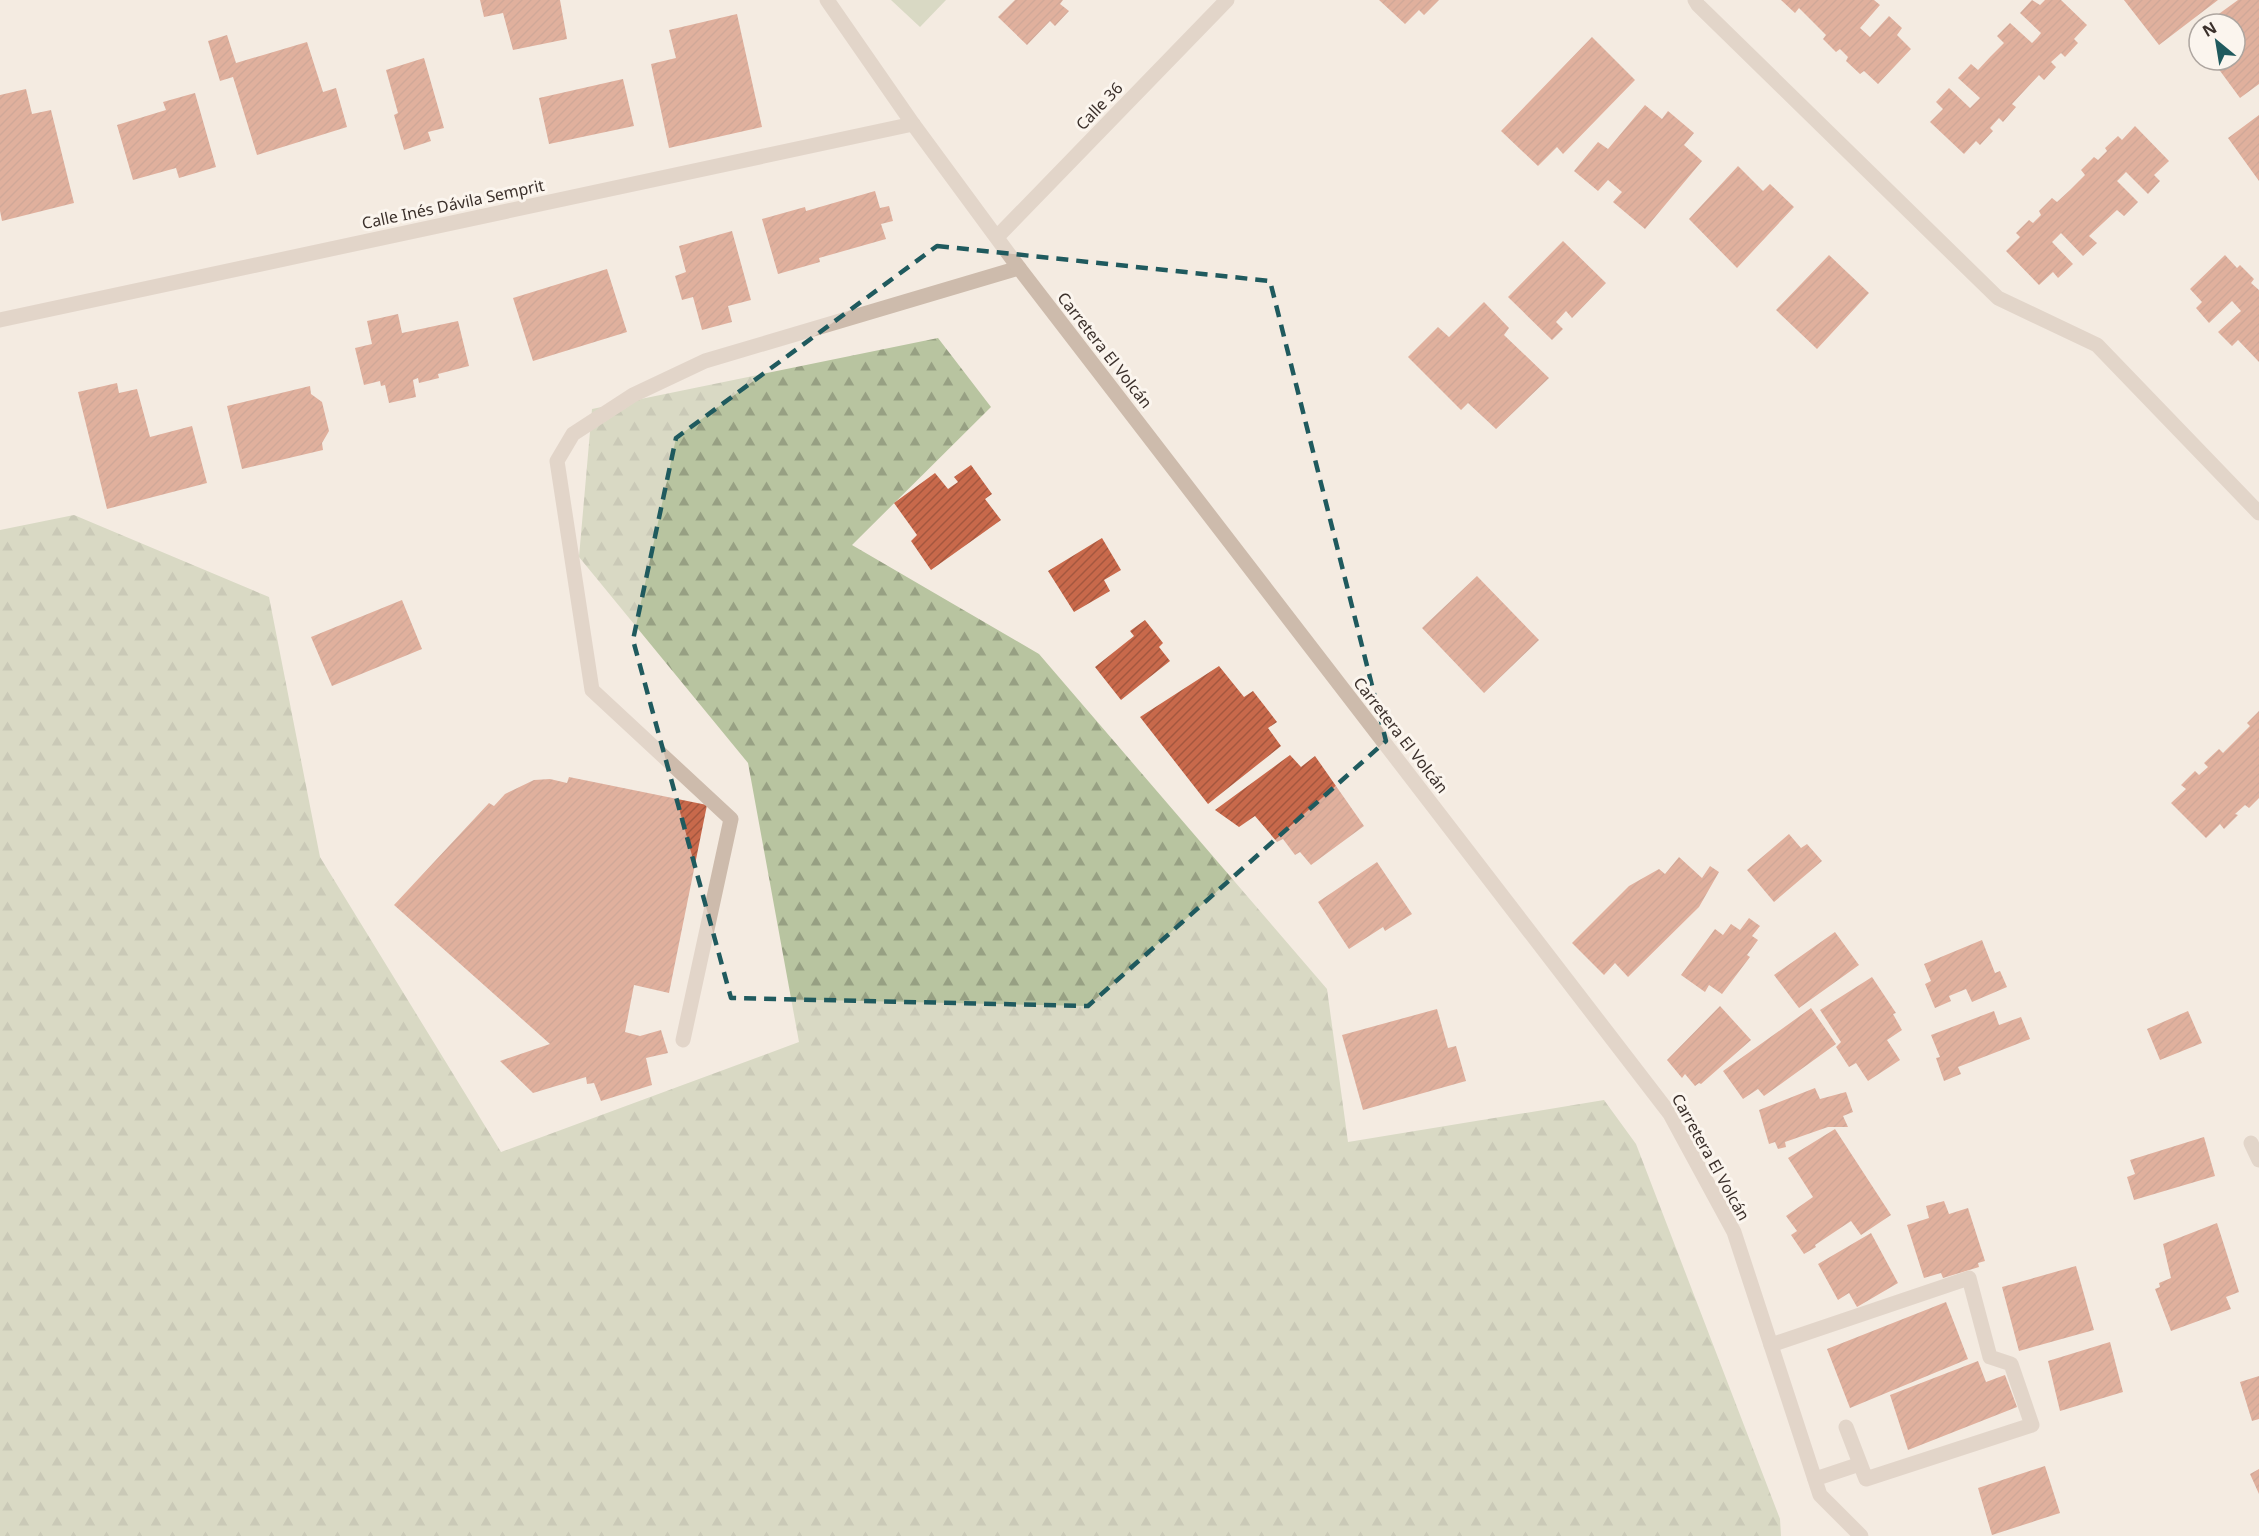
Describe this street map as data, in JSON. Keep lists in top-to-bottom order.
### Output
{
  "streets": {
    "street": ["Calle 36", "Calle Inés Dávila Semprit", "Carretera El Volcán"]
  },
  "crossings": [
    ["Calle 36", "Carretera El Volcán"],
    ["Calle Inés Dávila Semprit", "Carretera El Volcán"]
  ],
  "north": "top left"
}
